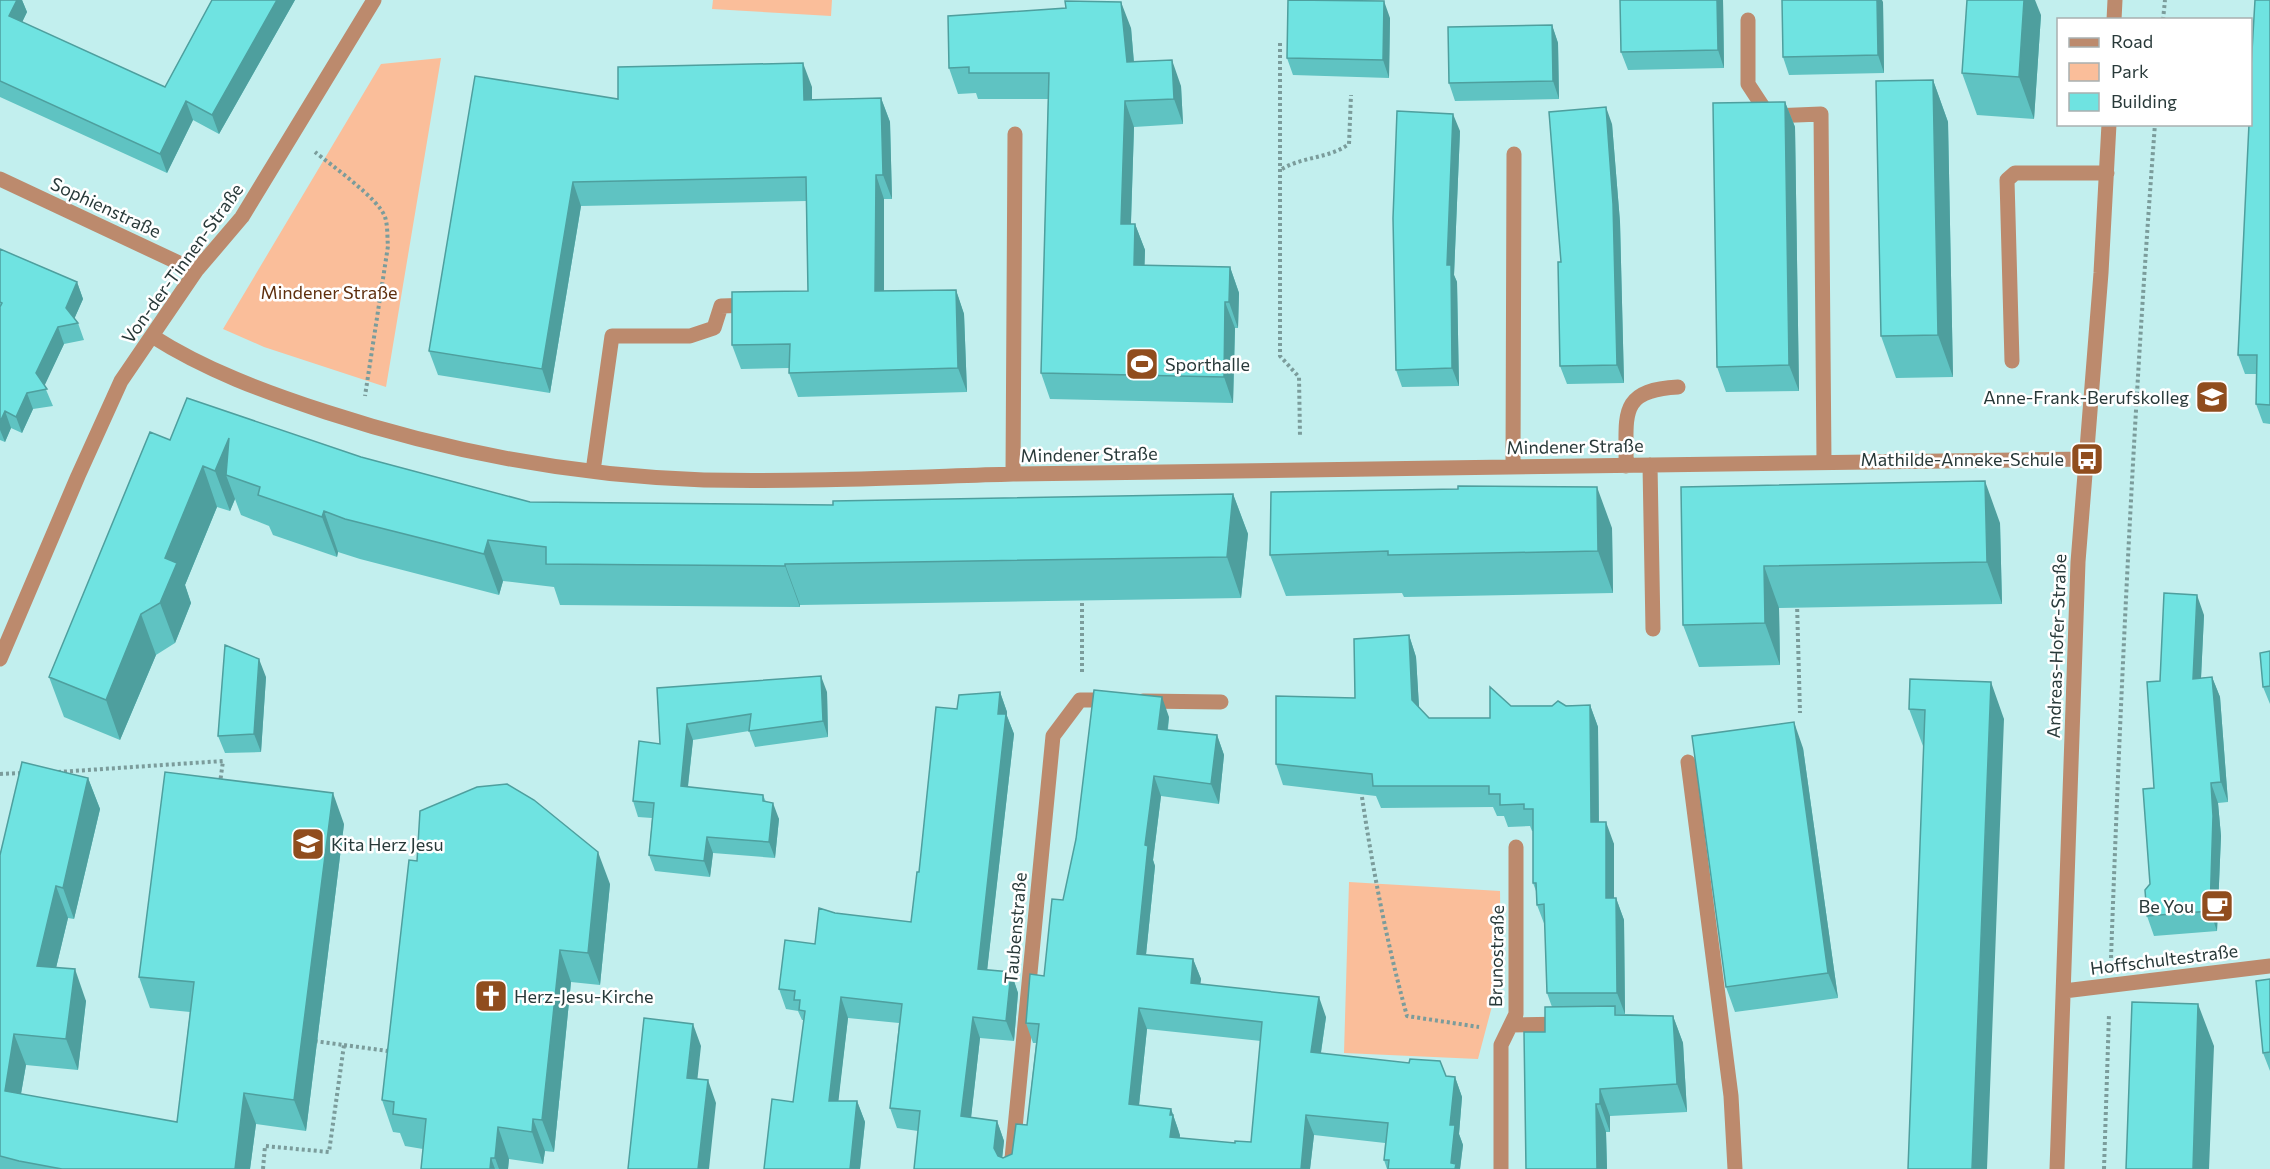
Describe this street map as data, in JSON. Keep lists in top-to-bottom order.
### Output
{
  "streets": {
    "street": [
      "Sophienstraße",
      "Von-der-Tinnen-Straße",
      "Mindener Straße",
      "Andreas-Hofer-Straße",
      "Taubenstraße",
      "Brunostraße",
      "Hoffschultestraße"
    ]
  },
  "crossings": [
    ["Sophienstraße", "Von-der-Tinnen-Straße"],
    ["Von-der-Tinnen-Straße", "Mindener Straße"],
    ["Mindener Straße", "Andreas-Hofer-Straße"],
    ["Andreas-Hofer-Straße", "Hoffschultestraße"]
  ],
  "parks": ["Mindener Straße"],
  "places": {
    "sports": ["Sporthalle"],
    "school or university": ["Anne-Frank-Berufskolleg", "Kita Herz Jesu"],
    "bus stop": ["Mathilde-Anneke-Schule"],
    "cafe": ["Be You"],
    "church": ["Herz-Jesu-Kirche"]
  },
  "legend": ["Road", "Park", "Building"]
}
